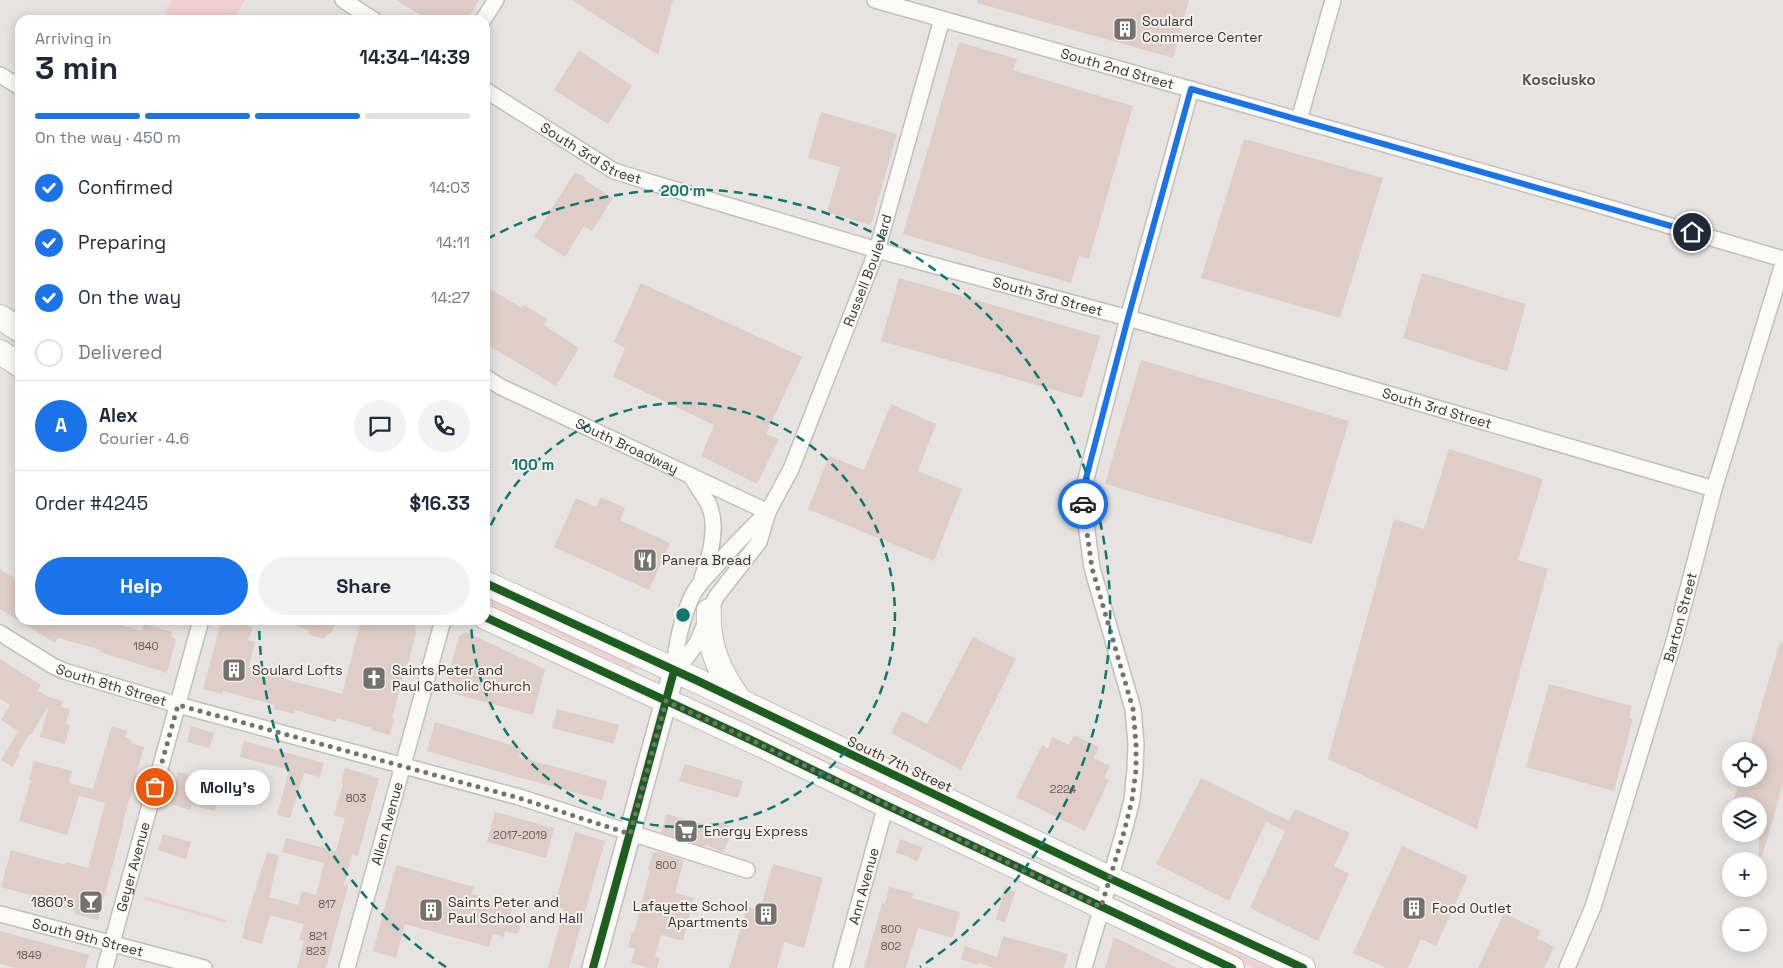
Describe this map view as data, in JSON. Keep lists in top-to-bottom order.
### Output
{
  "streets": {
    "main road": ["Russell Boulevard", "South 7th Street"],
    "street": [
      "South 2nd Street",
      "South 3rd Street",
      "South Broadway",
      "Barton Street",
      "South 8th Street",
      "Allen Avenue",
      "Geyer Avenue",
      "Ann Avenue",
      "South 9th Street"
    ]
  },
  "crossings": [
    ["South 2nd Street", "Russell Boulevard"],
    ["South 3rd Street", "Russell Boulevard"],
    ["South 3rd Street", "Barton Street"],
    ["Russell Boulevard", "South Broadway"],
    ["Russell Boulevard", "South 8th Street"],
    ["Russell Boulevard", "South 7th Street"],
    ["South 8th Street", "Allen Avenue"],
    ["South 8th Street", "Geyer Avenue"],
    ["Geyer Avenue", "South 9th Street"]
  ],
  "districts": ["Kosciusko"],
  "places": {
    "building": [
      "Soulard Commerce Center",
      "Soulard Lofts",
      "Food Outlet",
      "Saints Peter and Paul School and Hall",
      "Lafayette School Apartments"
    ],
    "restaurant": ["Panera Bread"],
    "church": ["Saints Peter and Paul Catholic Church"],
    "other": ["Molly's"],
    "supermarket": ["Energy Express"],
    "bar": ["1860's"]
  },
  "house_numbers": [
    "1840",
    "2224",
    "803",
    "2017-2019",
    "800",
    "817",
    "800",
    "821",
    "802",
    "823",
    "1849"
  ],
  "page": {
    "heading": ["3 min", "Arriving in", "14:34–14:39"],
    "panel": [
      "Alex",
      "Courier · 4.6",
      "Order #4245",
      "$16.33"
    ],
    "bar": "On the way · 450 m",
    "list": [
      ["Confirmed", "14:03"],
      ["Preparing", "14:11"],
      ["On the way", "14:27"],
      "Delivered"
    ],
    "round": "A",
    "buttons": ["Help", "Share"],
    "map_buttons": ["+", "−"],
    "bubble": "Molly's"
  },
  "rings": ["200 m", "100 m"]
}
